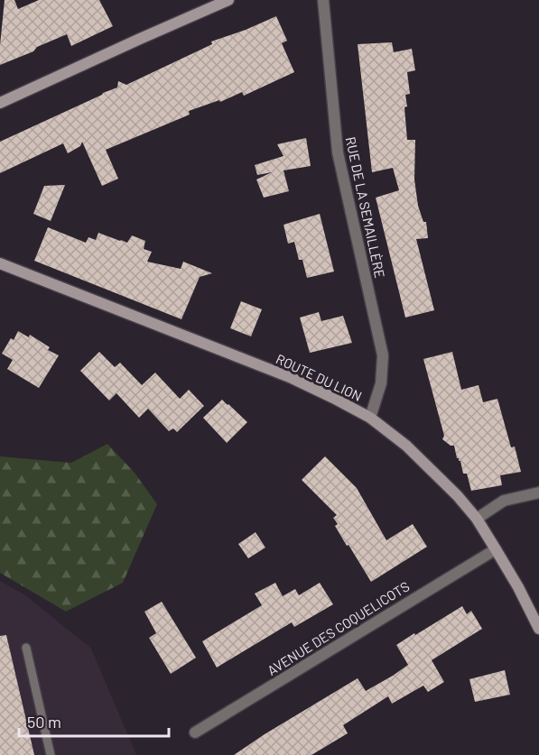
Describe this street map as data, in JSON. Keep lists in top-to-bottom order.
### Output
{
  "streets": {
    "street": ["RUE DE LA SEMAILLÈRE", "ROUTE DU LION", "AVENUE DES COQUELICOTS"]
  },
  "crossings": [
    ["RUE DE LA SEMAILLÈRE", "ROUTE DU LION"],
    ["ROUTE DU LION", "AVENUE DES COQUELICOTS"]
  ],
  "scale_bar": "50 m"
}
